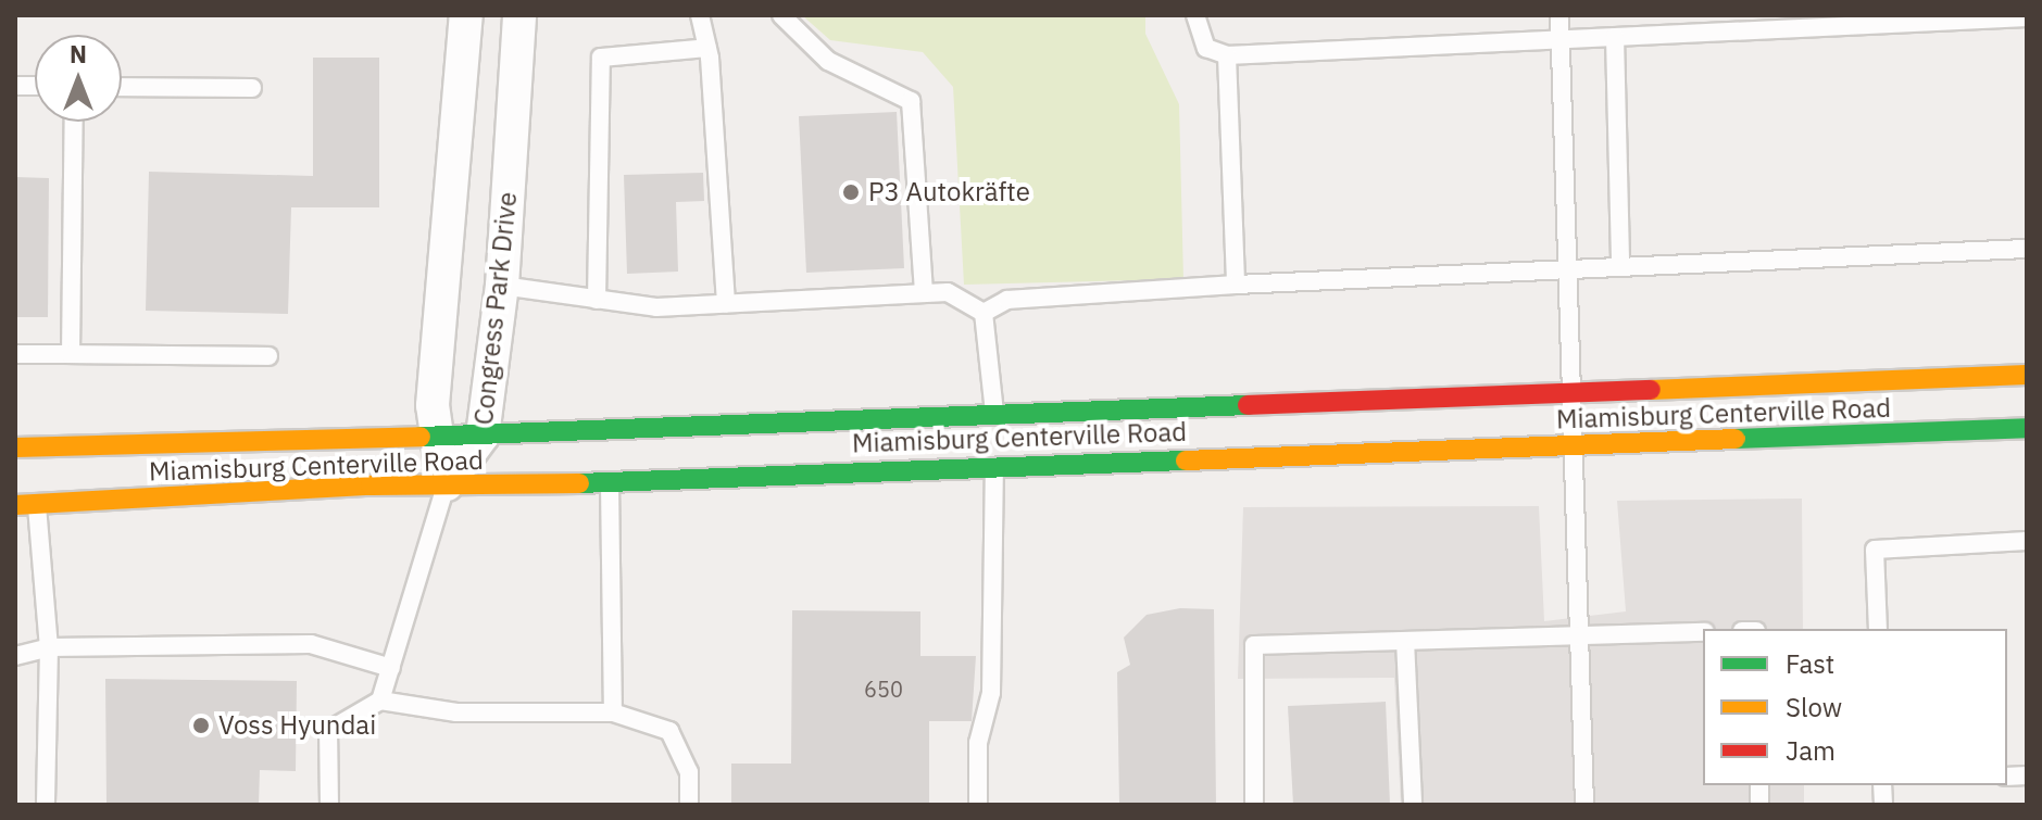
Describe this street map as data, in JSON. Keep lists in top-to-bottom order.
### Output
{
  "streets": {
    "main road": ["Miamisburg Centerville Road"],
    "street": ["Congress Park Drive"]
  },
  "crossings": [
    ["Congress Park Drive", "Miamisburg Centerville Road"]
  ],
  "places": ["P3 Autokräfte", "Voss Hyundai"],
  "house_numbers": ["650"],
  "legend": ["Fast", "Slow", "Jam"],
  "north": "top"
}
